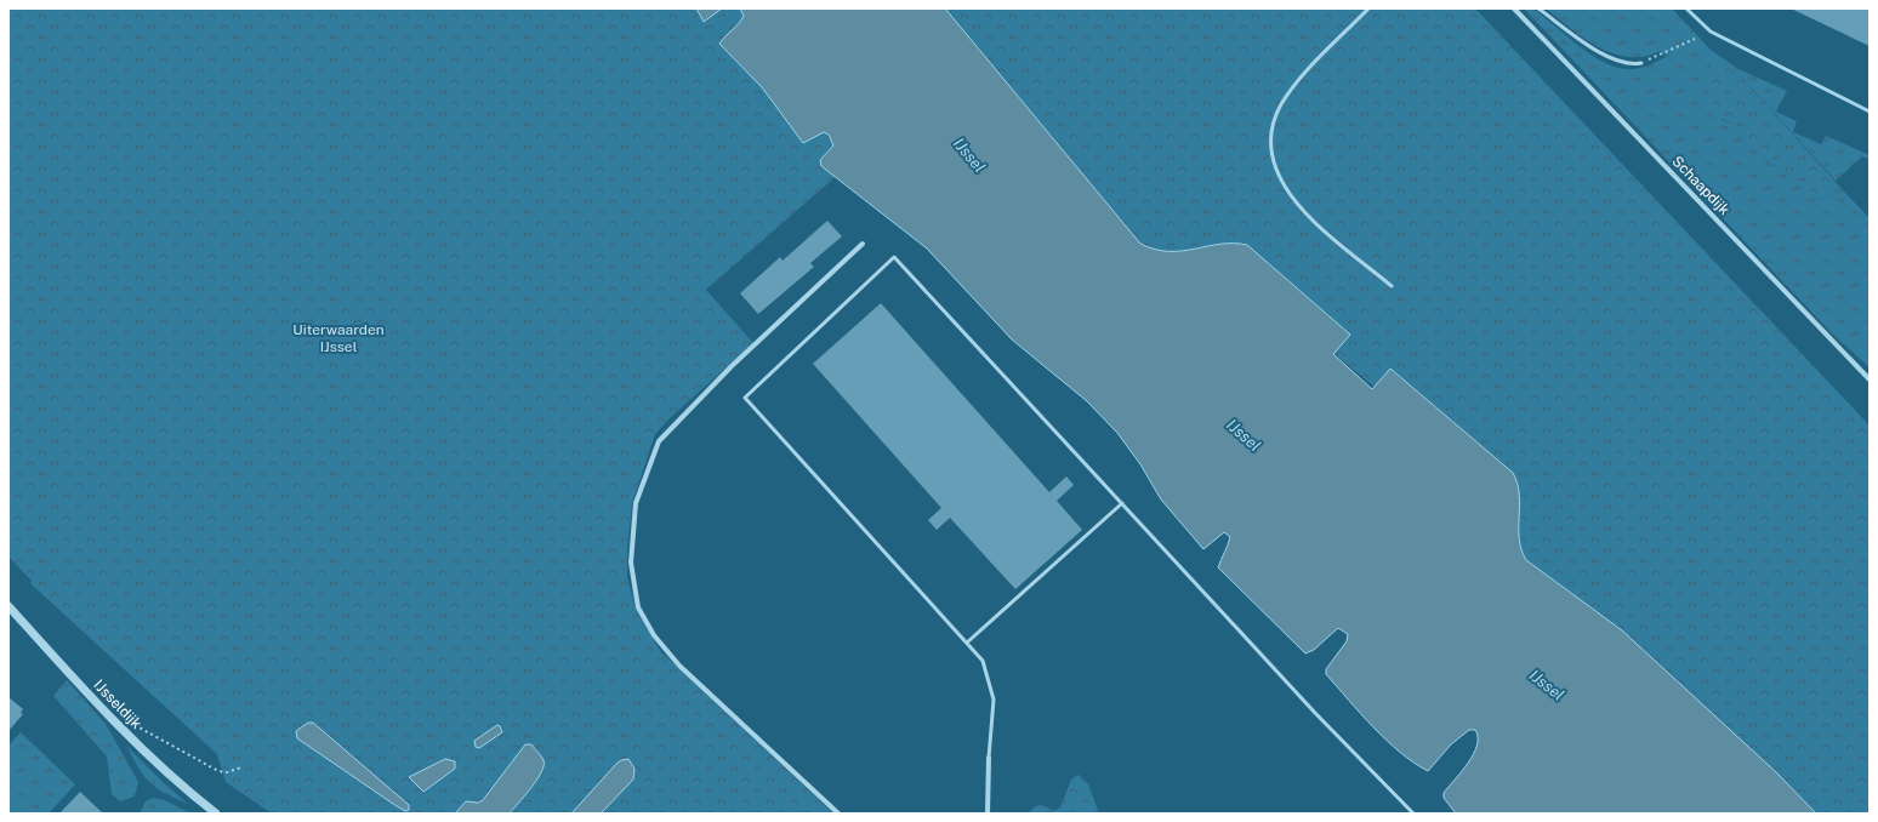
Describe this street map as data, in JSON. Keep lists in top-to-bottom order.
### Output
{
  "streets": {
    "street": ["Schaapdijk", "IJsseldijk"]
  },
  "water": ["IJssel"],
  "parks": ["Uiterwaarden IJssel"]
}
